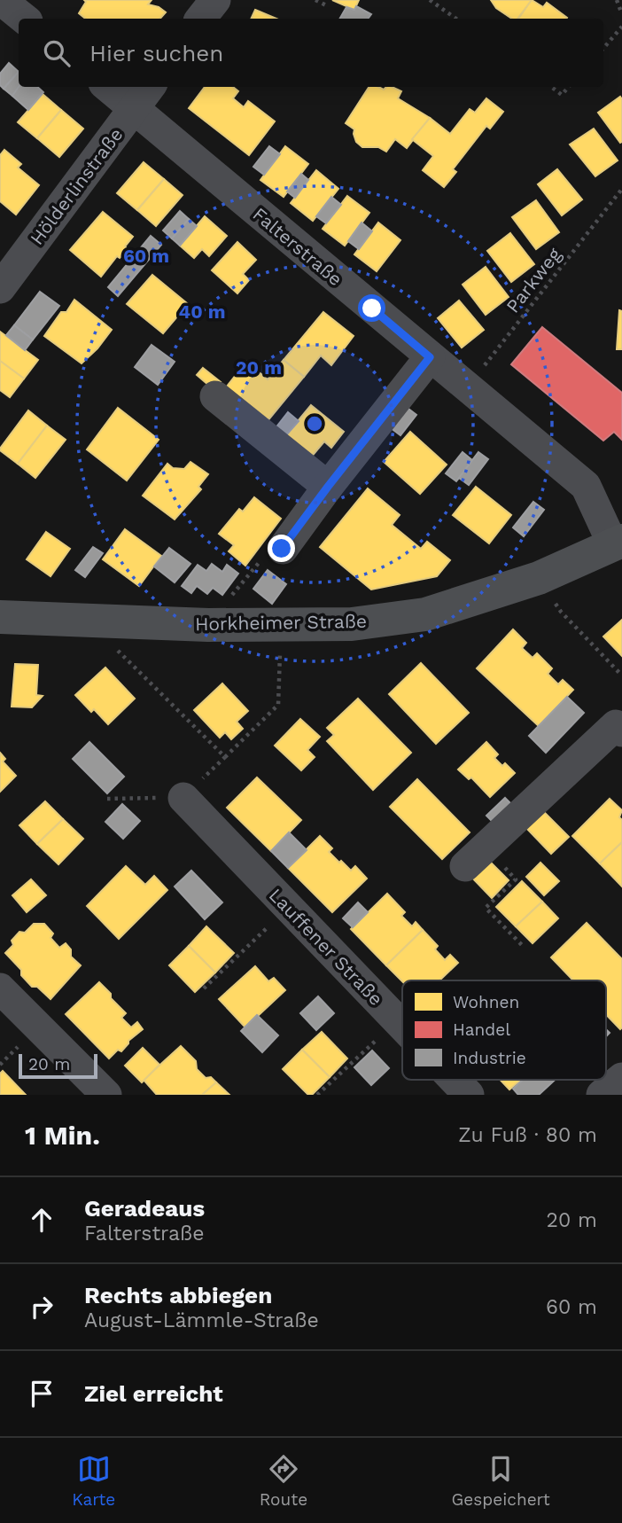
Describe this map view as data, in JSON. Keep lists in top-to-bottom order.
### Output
{
  "streets": {
    "main road": ["Horkheimer Straße"],
    "street": ["Hölderlinstraße", "Falterstraße", "Lauffener Straße"],
    "path": ["Parkweg"]
  },
  "crossings": [
    ["Hölderlinstraße", "Falterstraße"],
    ["Falterstraße", "Parkweg"],
    ["Falterstraße", "Horkheimer Straße"]
  ],
  "legend": ["Wohnen", "Handel", "Industrie"],
  "scale_bar": "20 m",
  "page": {
    "search": "Hier suchen",
    "scale": "20 m",
    "heading": ["1 Min.", "Zu Fuß · 80 m"],
    "list": [
      ["Geradeaus", "Falterstraße", "20 m"],
      ["Rechts abbiegen", "August-Lämmle-Straße", "60 m"],
      "Ziel erreicht"
    ],
    "nav": ["Karte", "Route", "Gespeichert"]
  },
  "rings": ["60 m", "40 m", "20 m"]
}
